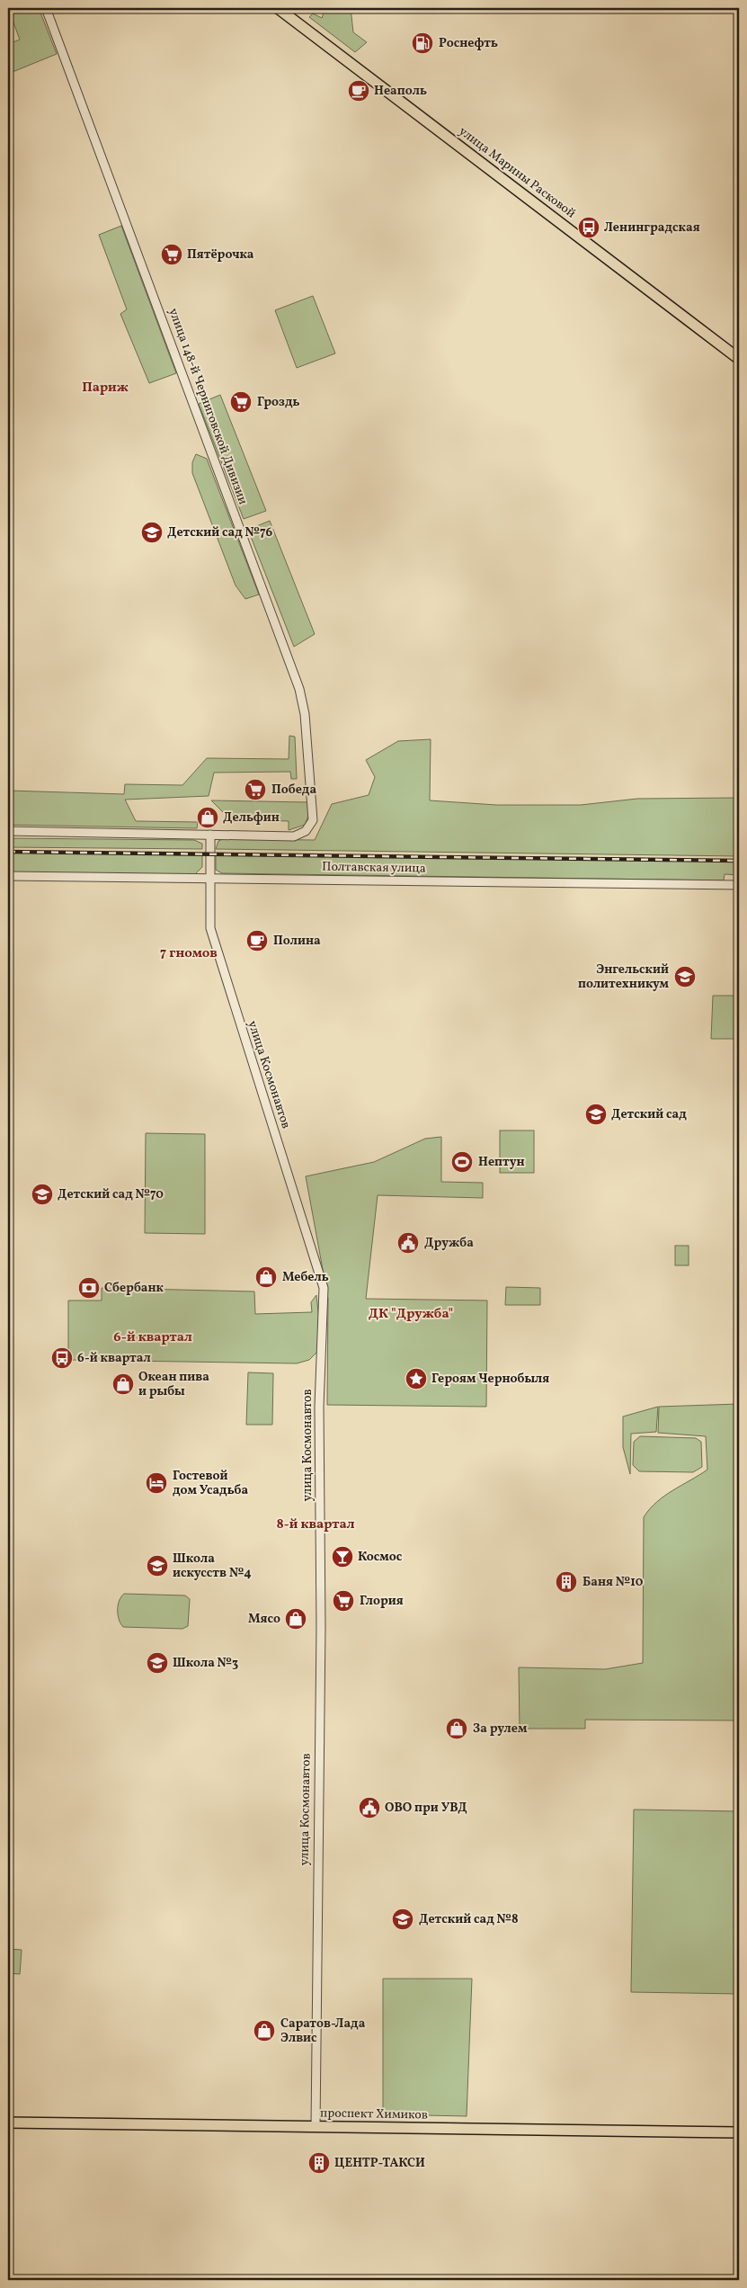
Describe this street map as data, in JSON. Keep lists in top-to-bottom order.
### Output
{
  "streets": {
    "main road": ["улица Марины Расковой", "проспект Химиков"],
    "street": ["улица 148-й Черниговской Дивизии", "Полтавская улица", "улица Космонавтов"]
  },
  "crossings": [
    ["улица 148-й Черниговской Дивизии", "улица Космонавтов"],
    ["Полтавская улица", "улица Космонавтов"],
    ["улица Космонавтов", "проспект Химиков"]
  ],
  "districts": [
    "Париж",
    "7 гномов",
    "ДК \"Дружба\"",
    "6-й квартал",
    "8-й квартал"
  ],
  "places": {
    "fuel station": ["Роснефть"],
    "cafe": ["Неаполь", "Полина"],
    "bus stop": ["Ленинградская", "6-й квартал"],
    "supermarket": [
      "Пятёрочка",
      "Гроздь",
      "Победа",
      "Глория"
    ],
    "school or university": [
      "Детский сад №76",
      "Энгельский политехникум",
      "Детский сад",
      "Детский сад №70",
      "Школа искусств №4",
      "Школа №3",
      "Детский сад №8"
    ],
    "shop": [
      "Дельфин",
      "Мебель",
      "Океан пива и рыбы",
      "Мясо",
      "За рулем",
      "Саратов-Лада Элвис"
    ],
    "sports": ["Нептун"],
    "public building": ["Дружба", "ОВО при УВД"],
    "bank": ["Сбербанк"],
    "place": ["Героям Чернобыля"],
    "hotel": ["Гостевой дом Усадьба"],
    "bar": ["Космос"],
    "building": ["Баня №10", "ЦЕНТР-ТАКСИ"]
  }
}
